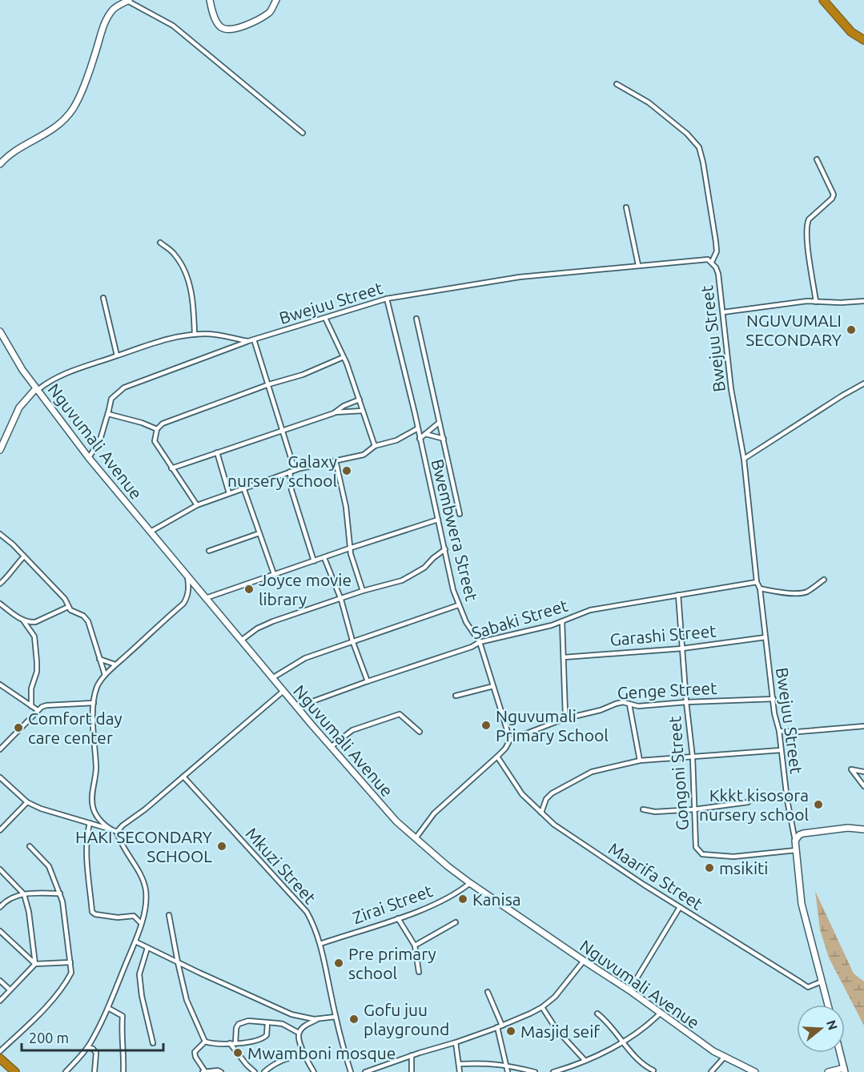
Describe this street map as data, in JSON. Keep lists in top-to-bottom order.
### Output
{
  "streets": {
    "street": [
      "Bwejuu Street",
      "Nguvumali Avenue",
      "Bwembwera Street",
      "Sabaki Street",
      "Garashi Street",
      "Genge Street",
      "Gongoni Street",
      "Mkuzi Street",
      "Maarifa Street",
      "Zirai Street"
    ]
  },
  "crossings": [
    ["Bwejuu Street", "Nguvumali Avenue"],
    ["Bwejuu Street", "Bwembwera Street"],
    ["Bwejuu Street", "Sabaki Street"],
    ["Bwejuu Street", "Garashi Street"],
    ["Bwejuu Street", "Genge Street"],
    ["Bwejuu Street", "Gongoni Street"],
    ["Bwejuu Street", "Maarifa Street"],
    ["Nguvumali Avenue", "Sabaki Street"],
    ["Nguvumali Avenue", "Zirai Street"],
    ["Bwembwera Street", "Sabaki Street"],
    ["Bwembwera Street", "Genge Street"],
    ["Sabaki Street", "Gongoni Street"],
    ["Garashi Street", "Gongoni Street"],
    ["Genge Street", "Gongoni Street"],
    ["Mkuzi Street", "Zirai Street"]
  ],
  "places": [
    "NGUVUMALI SECONDARY",
    "Galaxy nursery school",
    "Joyce movie library",
    "Nguvumali Primary School",
    "Comfort day care center",
    "Kkkt kisosora nursery school",
    "HAKI SECONDARY SCHOOL",
    "msikiti",
    "Kanisa",
    "Pre primary school",
    "Gofu juu playground",
    "Masjid seif",
    "Mwamboni mosque"
  ],
  "scale_bar": "200 m",
  "north": "right"
}
